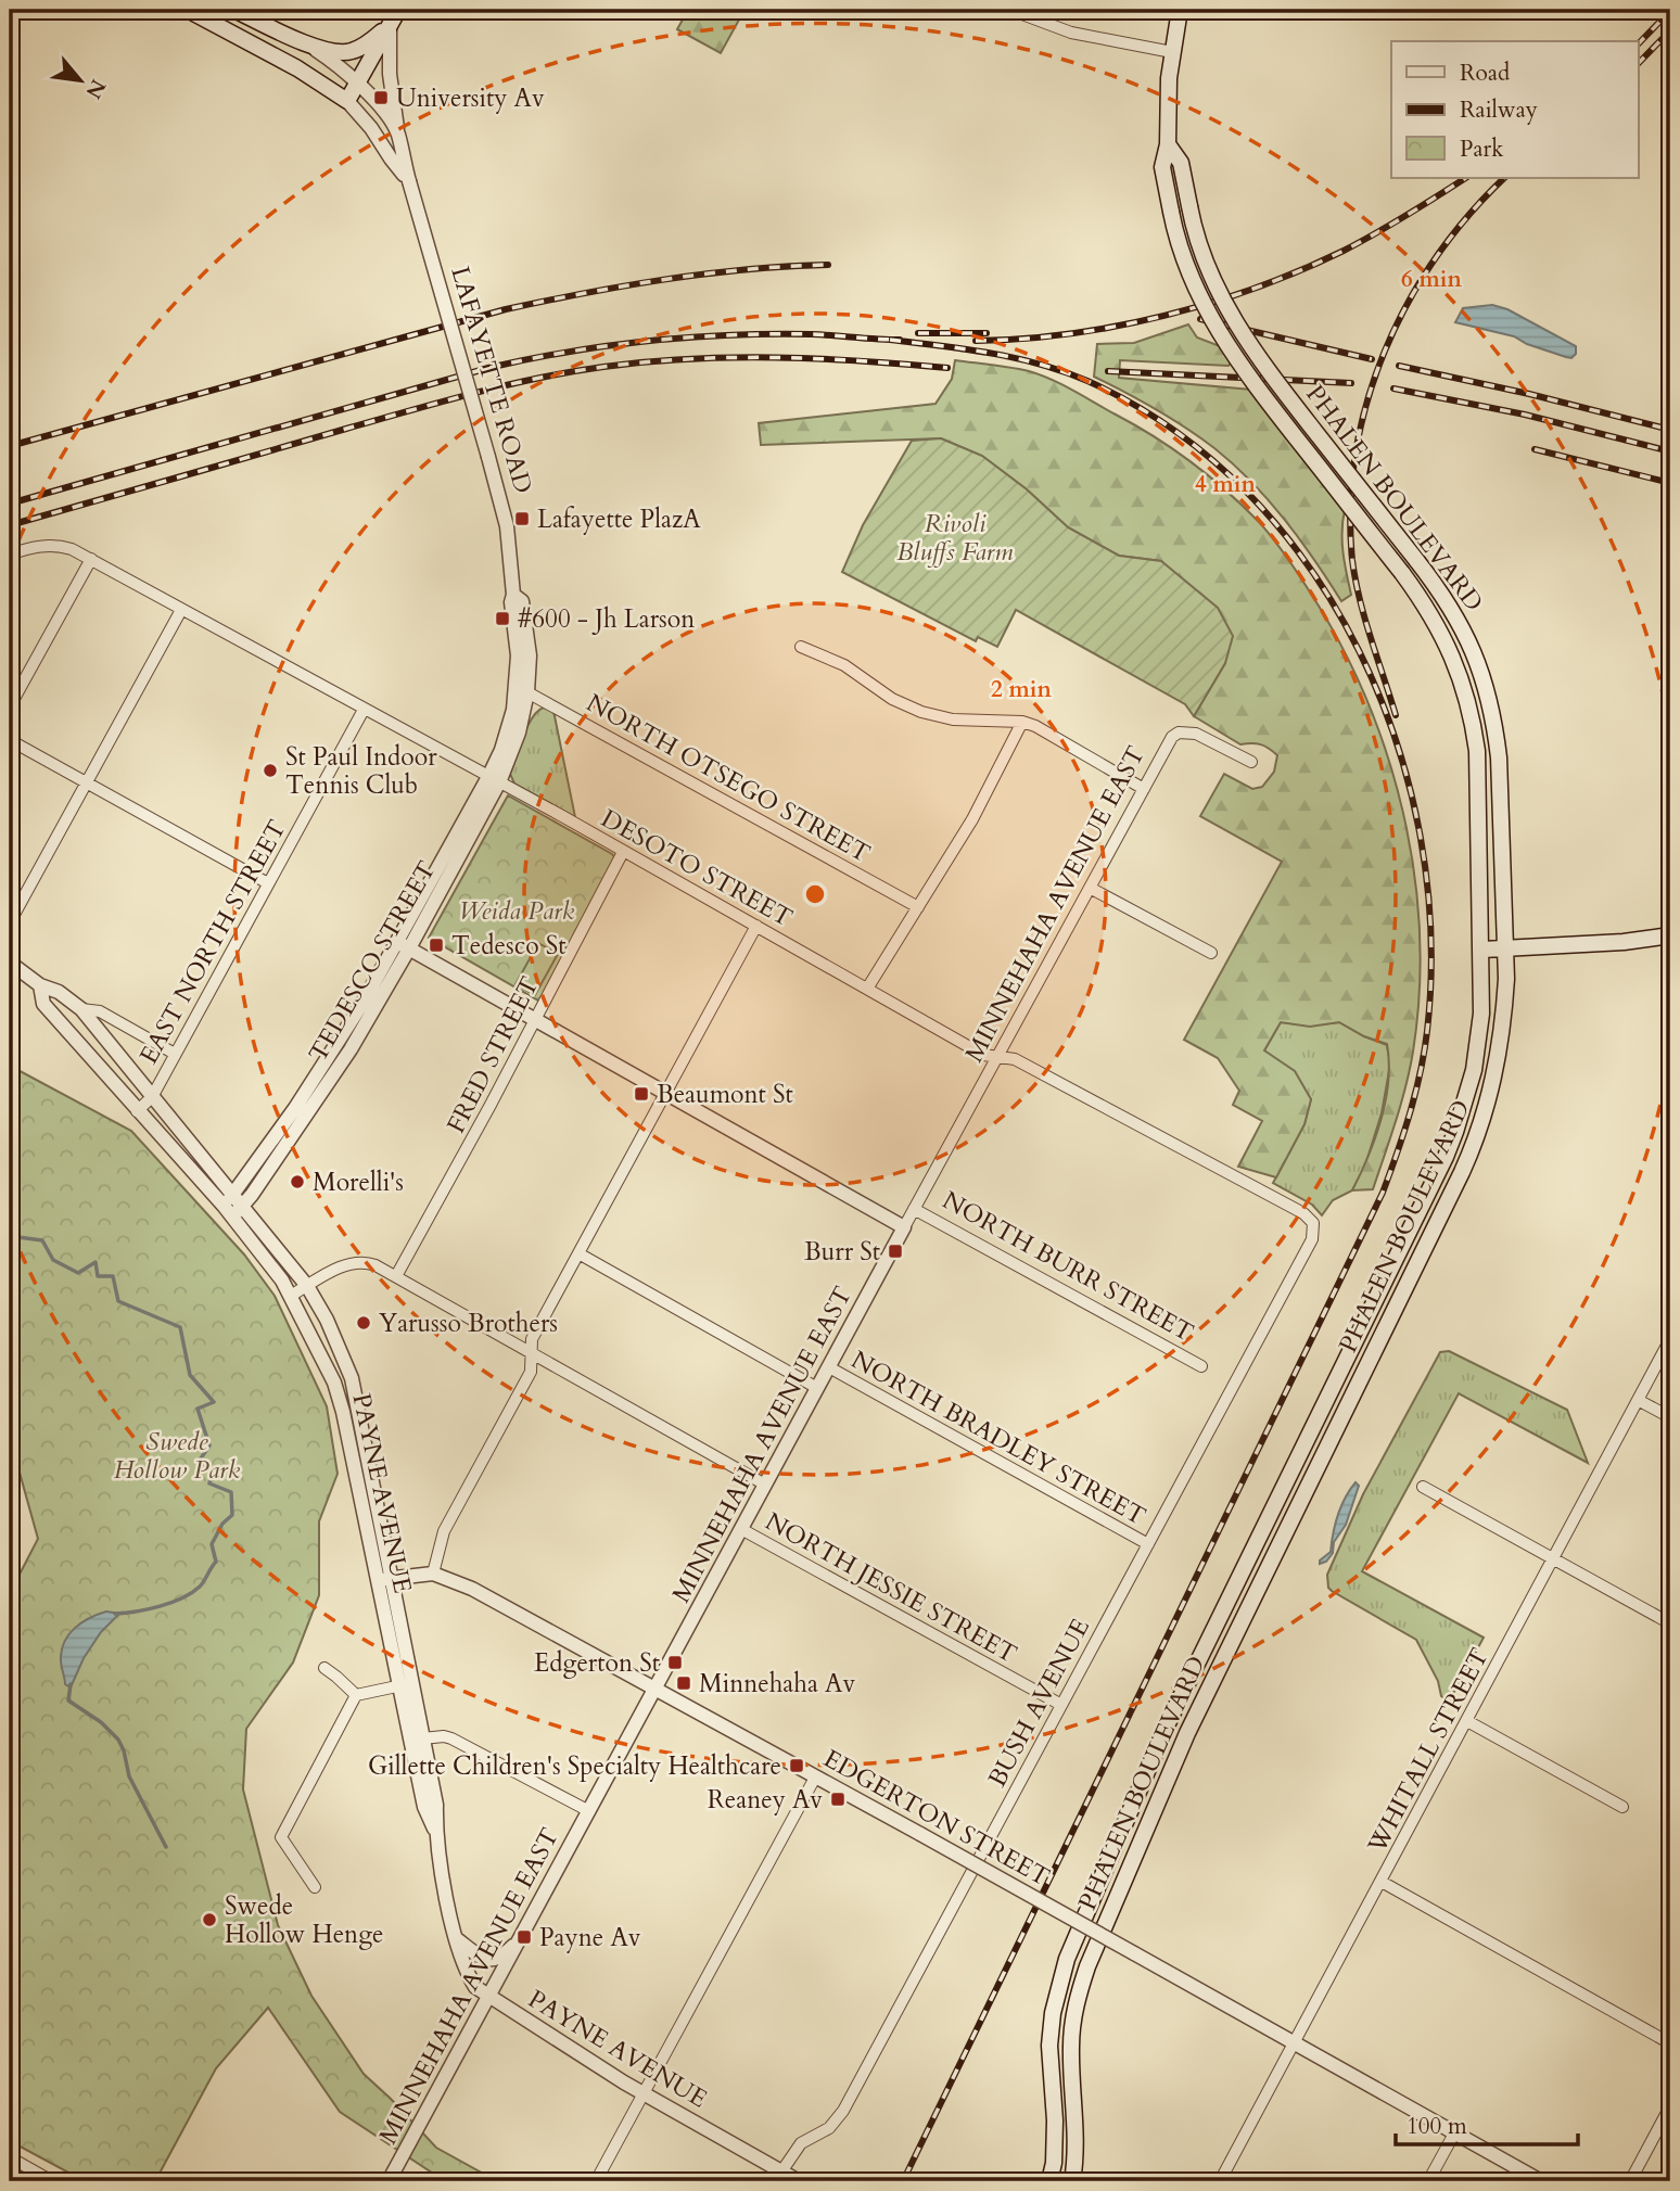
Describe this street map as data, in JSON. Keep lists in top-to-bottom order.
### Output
{
  "streets": {
    "main road": ["LAFAYETTE ROAD", "PHALEN BOULEVARD"],
    "street": [
      "NORTH OTSEGO STREET",
      "DESOTO STREET",
      "MINNEHAHA AVENUE EAST",
      "EAST NORTH STREET",
      "TEDESCO STREET",
      "FRED STREET",
      "NORTH BURR STREET",
      "NORTH BRADLEY STREET",
      "PAYNE AVENUE",
      "NORTH JESSIE STREET",
      "BUSH AVENUE",
      "WHITALL STREET",
      "EDGERTON STREET"
    ]
  },
  "crossings": [
    ["LAFAYETTE ROAD", "NORTH OTSEGO STREET"],
    ["LAFAYETTE ROAD", "TEDESCO STREET"],
    ["DESOTO STREET", "MINNEHAHA AVENUE EAST"],
    ["DESOTO STREET", "EAST NORTH STREET"],
    ["DESOTO STREET", "TEDESCO STREET"],
    ["DESOTO STREET", "FRED STREET"],
    ["DESOTO STREET", "BUSH AVENUE"],
    ["MINNEHAHA AVENUE EAST", "NORTH BURR STREET"],
    ["MINNEHAHA AVENUE EAST", "NORTH BRADLEY STREET"],
    ["MINNEHAHA AVENUE EAST", "PAYNE AVENUE"],
    ["MINNEHAHA AVENUE EAST", "NORTH JESSIE STREET"],
    ["MINNEHAHA AVENUE EAST", "EDGERTON STREET"],
    ["EAST NORTH STREET", "PAYNE AVENUE"],
    ["TEDESCO STREET", "PAYNE AVENUE"],
    ["NORTH BRADLEY STREET", "BUSH AVENUE"],
    ["PAYNE AVENUE", "BUSH AVENUE"],
    ["PAYNE AVENUE", "EDGERTON STREET"],
    ["NORTH JESSIE STREET", "BUSH AVENUE"],
    ["WHITALL STREET", "EDGERTON STREET"]
  ],
  "parks": ["Rivoli Bluffs Farm", "Weida Park", "Swede Hollow Park"],
  "places": {
    "transit": [
      "University Av",
      "Lafayette PlazA",
      "#600 - Jh Larson",
      "Tedesco St",
      "Beaumont St",
      "Burr St",
      "Edgerton St",
      "Minnehaha Av",
      "Gillette Children's Specialty Healthcare",
      "Reaney Av",
      "Payne Av"
    ],
    "other": [
      "St Paul Indoor Tennis Club",
      "Morelli's",
      "Yarusso Brothers",
      "Swede Hollow Henge"
    ]
  },
  "legend": ["Road", "Railway", "Park"],
  "scale_bar": "100 m",
  "north": "bottom right",
  "rings": ["6 min", "4 min", "2 min"]
}
